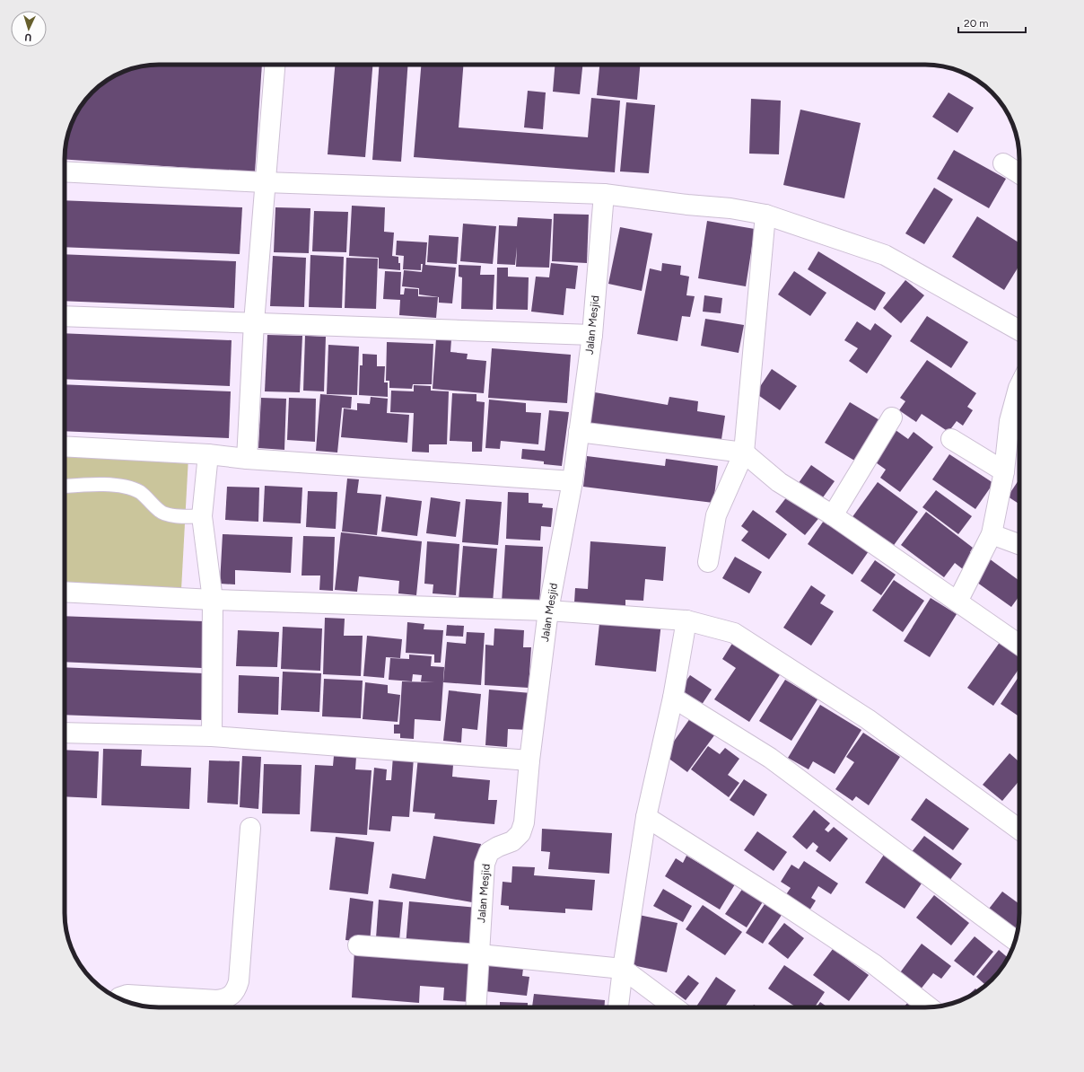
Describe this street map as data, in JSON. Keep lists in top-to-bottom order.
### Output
{
  "streets": {
    "street": ["Jalan Mesjid"]
  },
  "scale_bar": "20 m",
  "north": "bottom"
}
